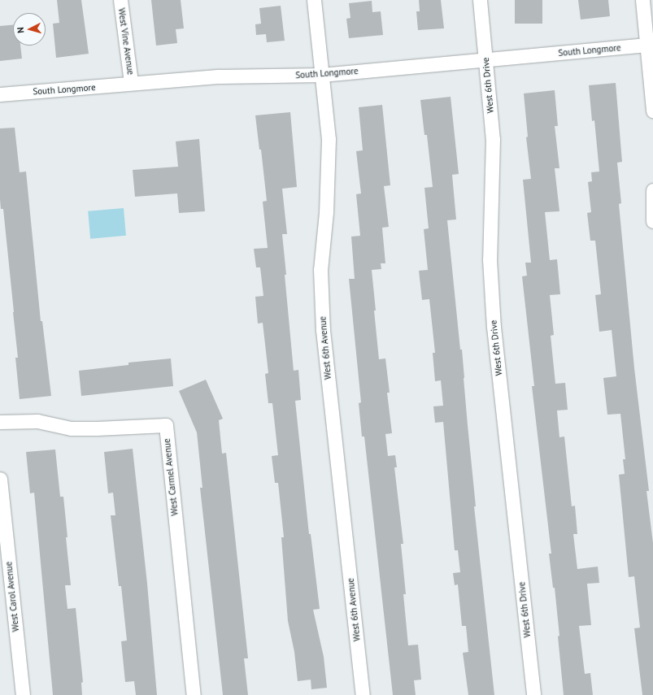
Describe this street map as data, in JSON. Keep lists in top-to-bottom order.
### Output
{
  "streets": {
    "street": [
      "West Vine Avenue",
      "South Longmore",
      "West 6th Drive",
      "West 6th Avenue",
      "West Carmel Avenue",
      "West Carol Avenue"
    ]
  },
  "crossings": [
    ["West Vine Avenue", "South Longmore"],
    ["South Longmore", "West 6th Drive"],
    ["South Longmore", "West 6th Avenue"]
  ],
  "north": "left"
}
